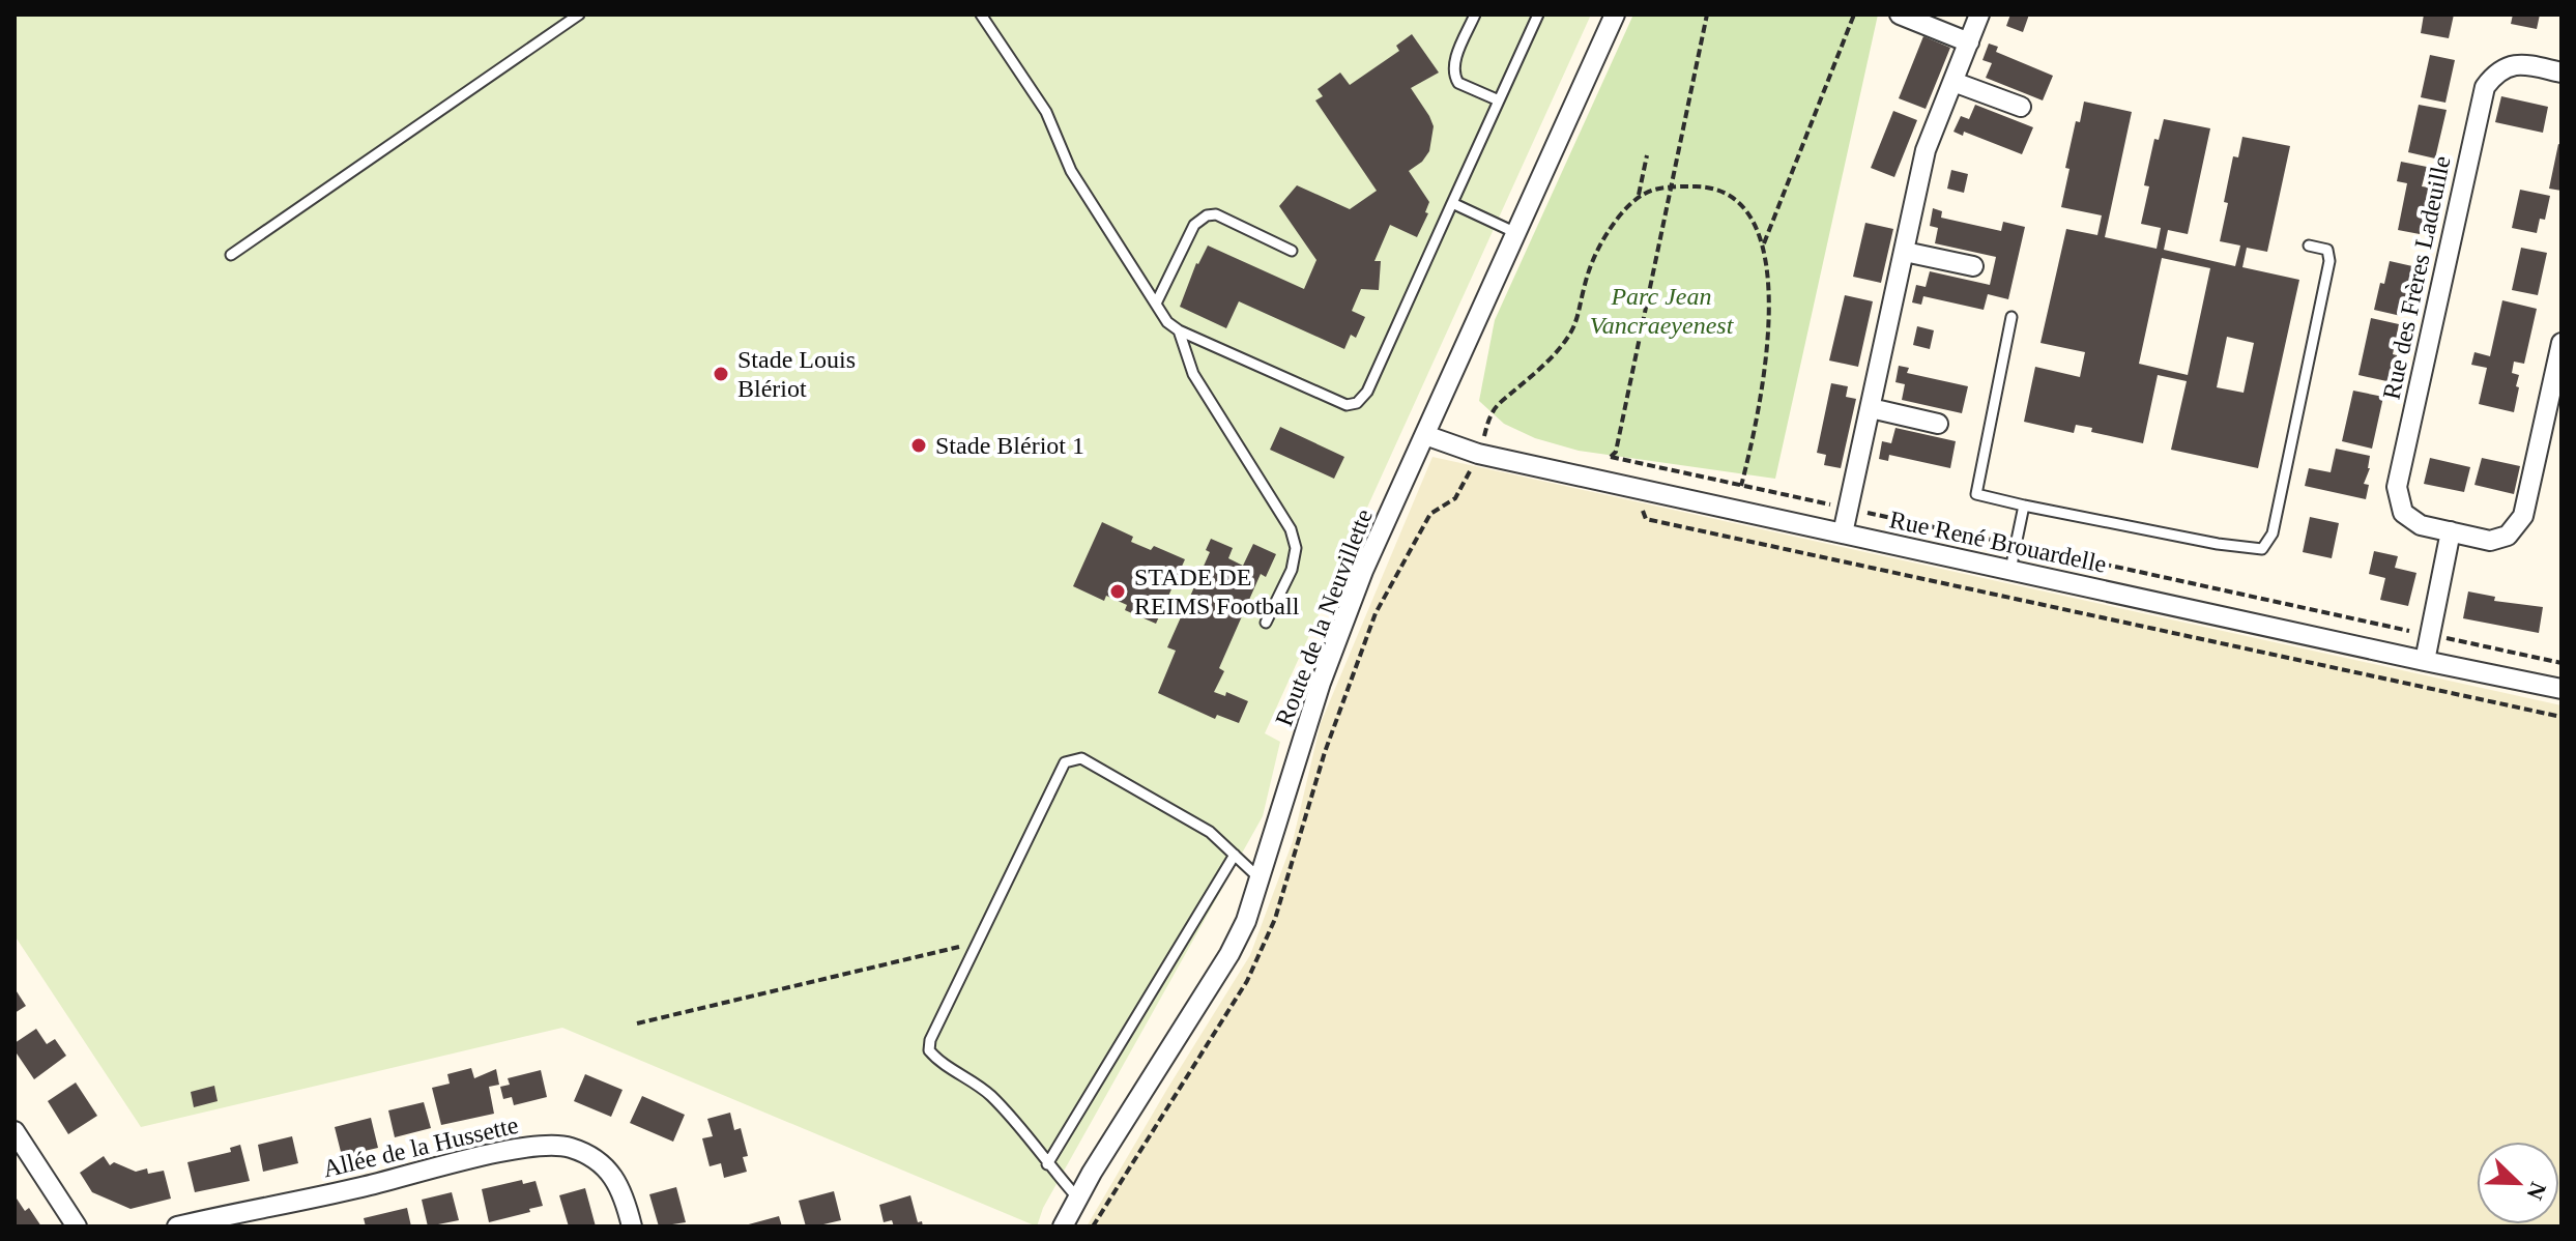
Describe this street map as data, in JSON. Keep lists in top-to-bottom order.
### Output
{
  "streets": {
    "street": [
      "Rue des Frères Ladeuille",
      "Rue René Brouardelle",
      "Route de la Neuvillette",
      "Allée de la Hussette"
    ]
  },
  "crossings": [
    ["Rue René Brouardelle", "Route de la Neuvillette"]
  ],
  "parks": ["Parc Jean Vancraeyenest"],
  "places": ["Stade Louis Blériot", "Stade Blériot 1", "STADE DE REIMS Football"],
  "north": "bottom right"
}
